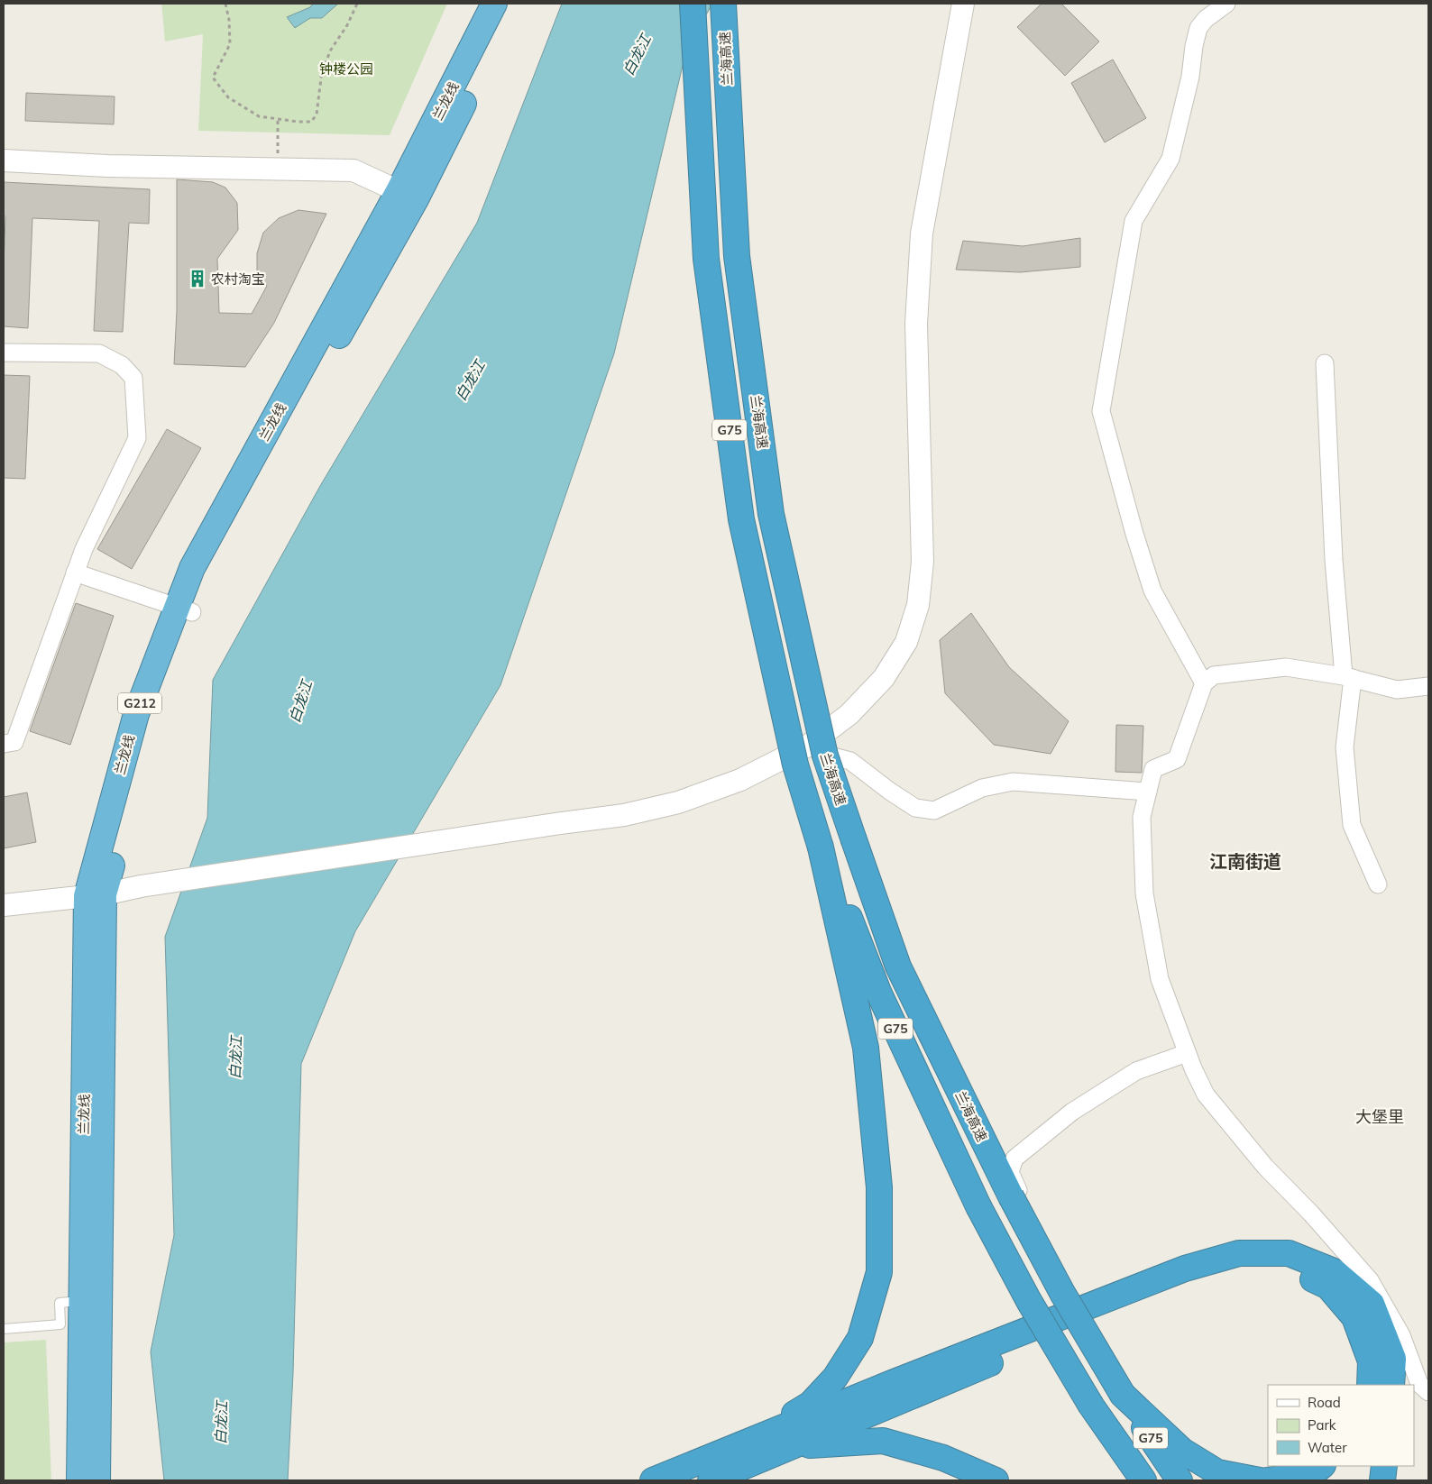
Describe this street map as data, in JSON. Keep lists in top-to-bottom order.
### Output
{
  "streets": {
    "highway": [
      "兰海高速",
      "兰龙线",
      "G75",
      "G212"
    ]
  },
  "districts": ["江南街道", "大堡里"],
  "water": ["白龙江"],
  "parks": ["钟楼公园"],
  "places": {
    "building": ["农村淘宝"]
  },
  "legend": ["Road", "Park", "Water"]
}
